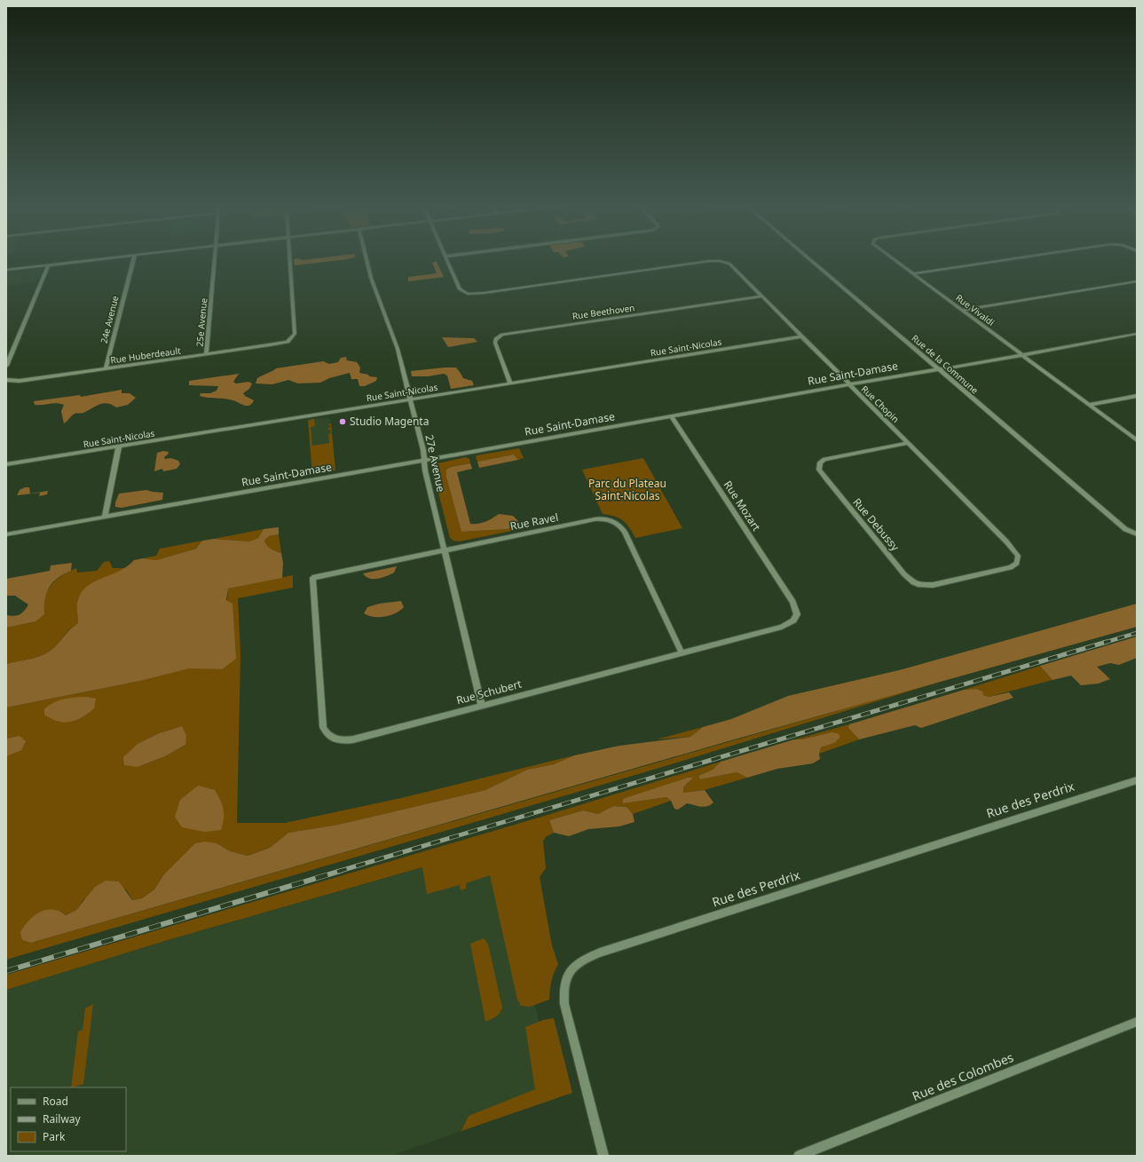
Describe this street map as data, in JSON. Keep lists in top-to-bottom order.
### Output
{
  "streets": {
    "street": [
      "Rue Vivaldi",
      "Rue Beethoven",
      "24e Avenue",
      "25e Avenue",
      "Rue Saint-Nicolas",
      "Rue Huberdeault",
      "Rue de la Commune",
      "Rue Saint-Damase",
      "Rue Chopin",
      "27e Avenue",
      "Rue Mozart",
      "Rue Ravel",
      "Rue Debussy",
      "Rue Schubert",
      "Rue des Perdrix",
      "Rue des Colombes"
    ]
  },
  "crossings": [
    ["Rue Vivaldi", "Rue Saint-Damase"],
    ["Rue Beethoven", "Rue Saint-Nicolas"],
    ["Rue Beethoven", "Rue Chopin"],
    ["24e Avenue", "Rue Huberdeault"],
    ["25e Avenue", "Rue Huberdeault"],
    ["Rue Saint-Nicolas", "Rue Chopin"],
    ["Rue Saint-Nicolas", "27e Avenue"],
    ["Rue de la Commune", "Rue Saint-Damase"],
    ["Rue Saint-Damase", "Rue Chopin"],
    ["Rue Saint-Damase", "27e Avenue"],
    ["Rue Saint-Damase", "Rue Mozart"],
    ["Rue Chopin", "Rue Debussy"],
    ["27e Avenue", "Rue Ravel"],
    ["27e Avenue", "Rue Schubert"],
    ["Rue Mozart", "Rue Schubert"],
    ["Rue Ravel", "Rue Schubert"]
  ],
  "parks": ["Parc du Plateau Saint-Nicolas"],
  "places": ["Studio Magenta"],
  "legend": ["Road", "Railway", "Park"]
}
